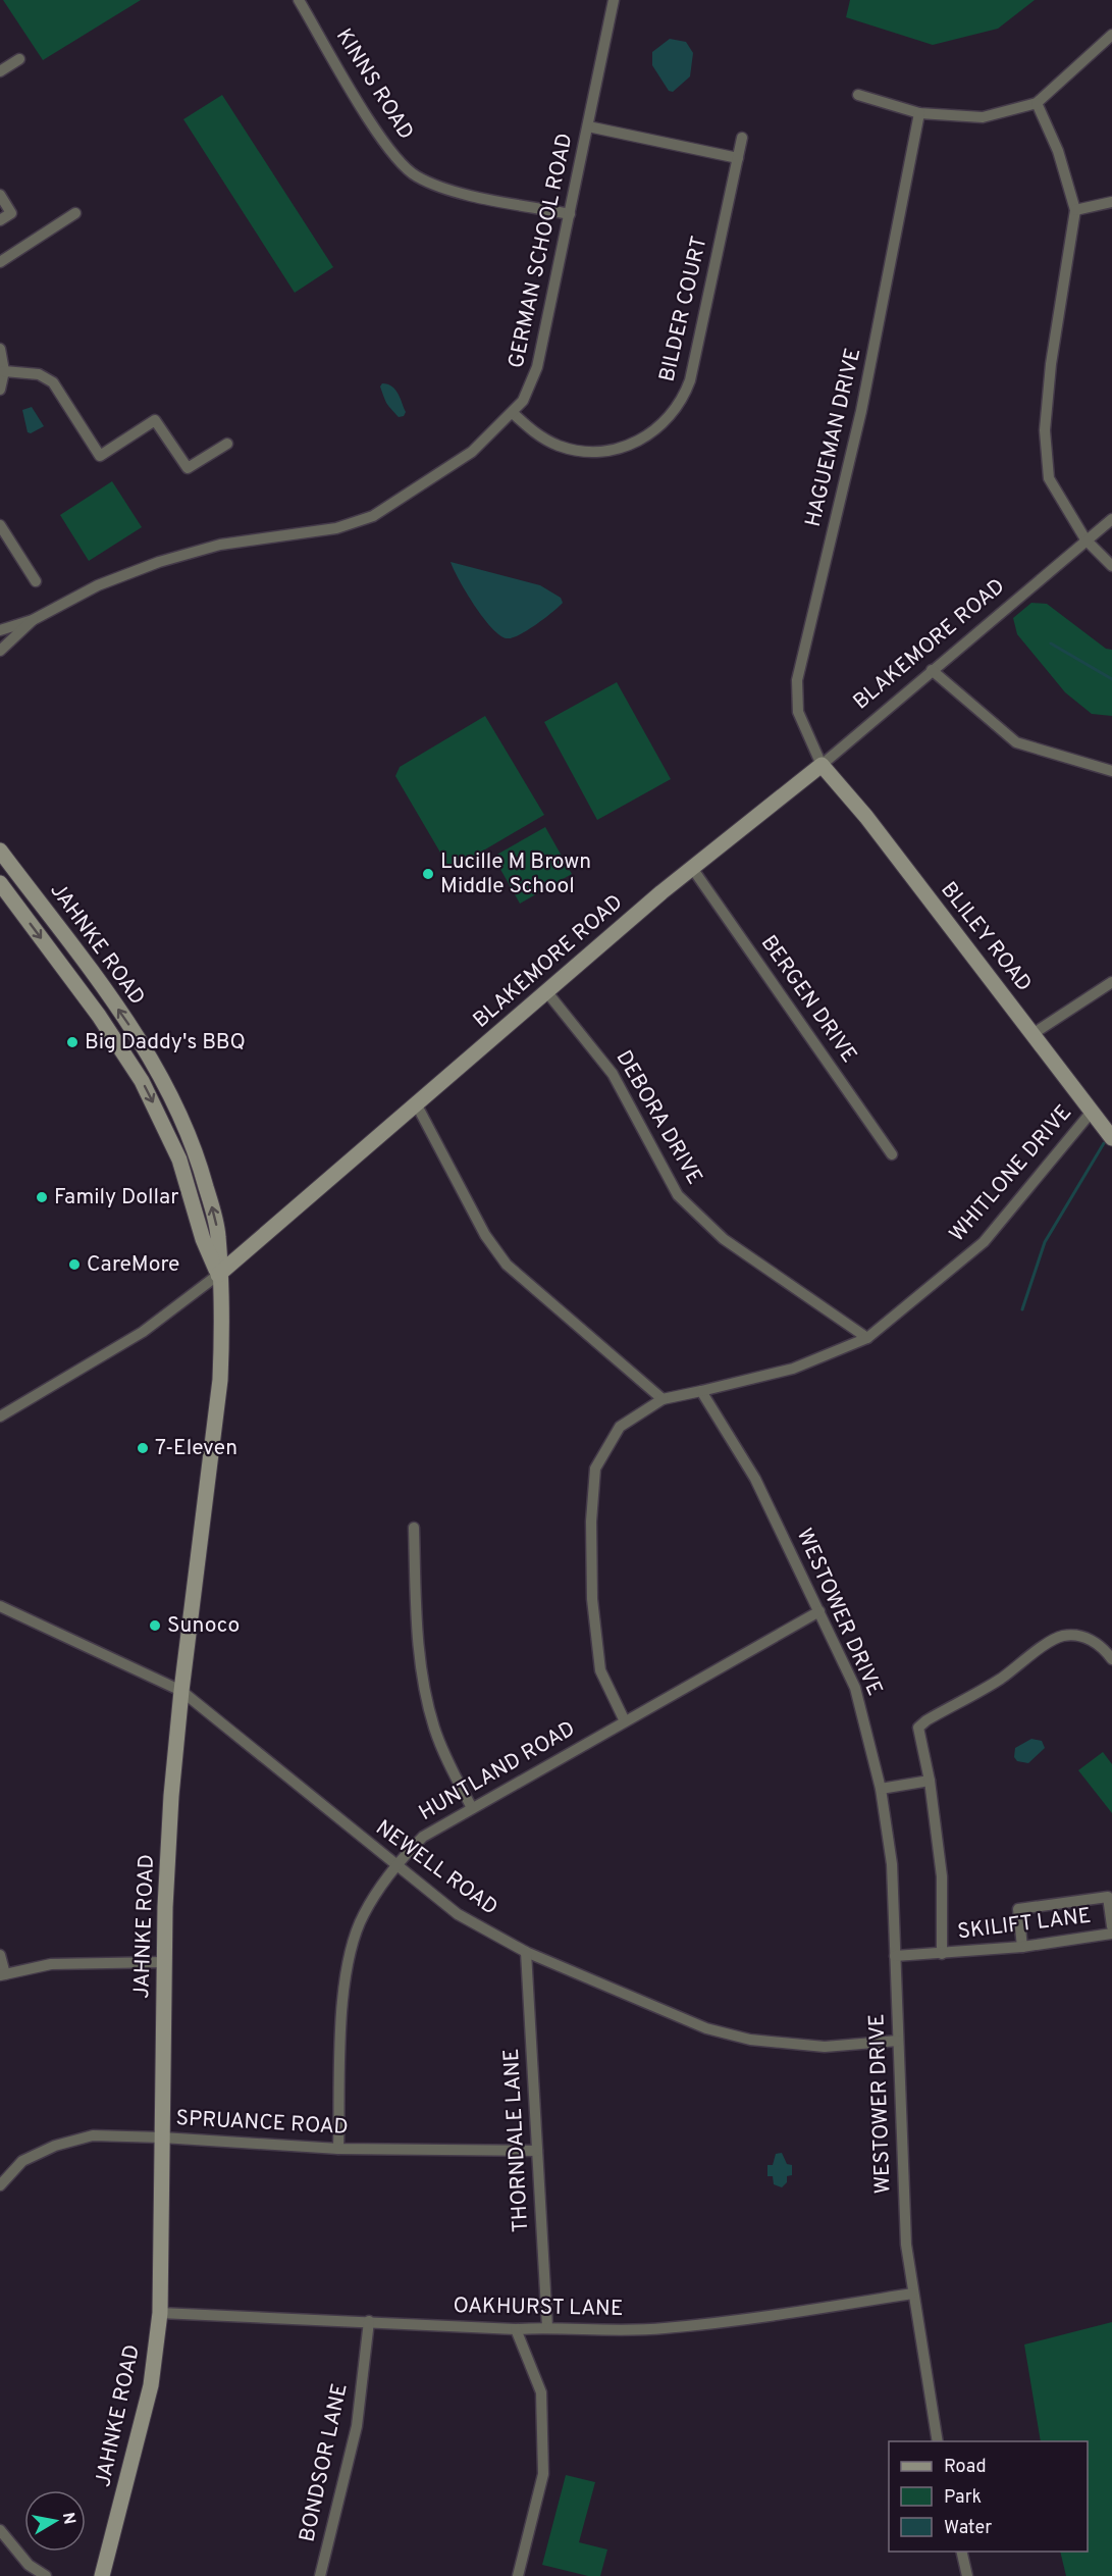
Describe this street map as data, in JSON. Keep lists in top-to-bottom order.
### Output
{
  "streets": {
    "main road": ["BLAKEMORE ROAD", "BLILEY ROAD", "JAHNKE ROAD"],
    "street": [
      "KINNS ROAD",
      "GERMAN SCHOOL ROAD",
      "BILDER COURT",
      "HAGUEMAN DRIVE",
      "BERGEN DRIVE",
      "DEBORA DRIVE",
      "WHITLONE DRIVE",
      "WESTOWER DRIVE",
      "HUNTLAND ROAD",
      "NEWELL ROAD",
      "SKILIFT LANE",
      "SPRUANCE ROAD",
      "THORNDALE LANE",
      "OAKHURST LANE",
      "BONDSOR LANE"
    ]
  },
  "crossings": [
    ["KINNS ROAD", "GERMAN SCHOOL ROAD"],
    ["GERMAN SCHOOL ROAD", "BILDER COURT"],
    ["HAGUEMAN DRIVE", "BLAKEMORE ROAD"],
    ["HAGUEMAN DRIVE", "BLILEY ROAD"],
    ["BLAKEMORE ROAD", "BLILEY ROAD"],
    ["BLAKEMORE ROAD", "JAHNKE ROAD"],
    ["BLAKEMORE ROAD", "BERGEN DRIVE"],
    ["BLAKEMORE ROAD", "DEBORA DRIVE"],
    ["BLILEY ROAD", "WHITLONE DRIVE"],
    ["JAHNKE ROAD", "NEWELL ROAD"],
    ["JAHNKE ROAD", "SPRUANCE ROAD"],
    ["JAHNKE ROAD", "OAKHURST LANE"],
    ["DEBORA DRIVE", "WHITLONE DRIVE"],
    ["WHITLONE DRIVE", "WESTOWER DRIVE"],
    ["WESTOWER DRIVE", "HUNTLAND ROAD"],
    ["WESTOWER DRIVE", "NEWELL ROAD"],
    ["WESTOWER DRIVE", "SKILIFT LANE"],
    ["WESTOWER DRIVE", "OAKHURST LANE"],
    ["HUNTLAND ROAD", "NEWELL ROAD"],
    ["HUNTLAND ROAD", "SPRUANCE ROAD"],
    ["NEWELL ROAD", "THORNDALE LANE"],
    ["SPRUANCE ROAD", "THORNDALE LANE"],
    ["THORNDALE LANE", "OAKHURST LANE"],
    ["OAKHURST LANE", "BONDSOR LANE"]
  ],
  "places": [
    "Lucille M Brown Middle School",
    "Big Daddy's BBQ",
    "Family Dollar",
    "CareMore",
    "7-Eleven",
    "Sunoco"
  ],
  "legend": ["Road", "Park", "Water"],
  "north": "right"
}
